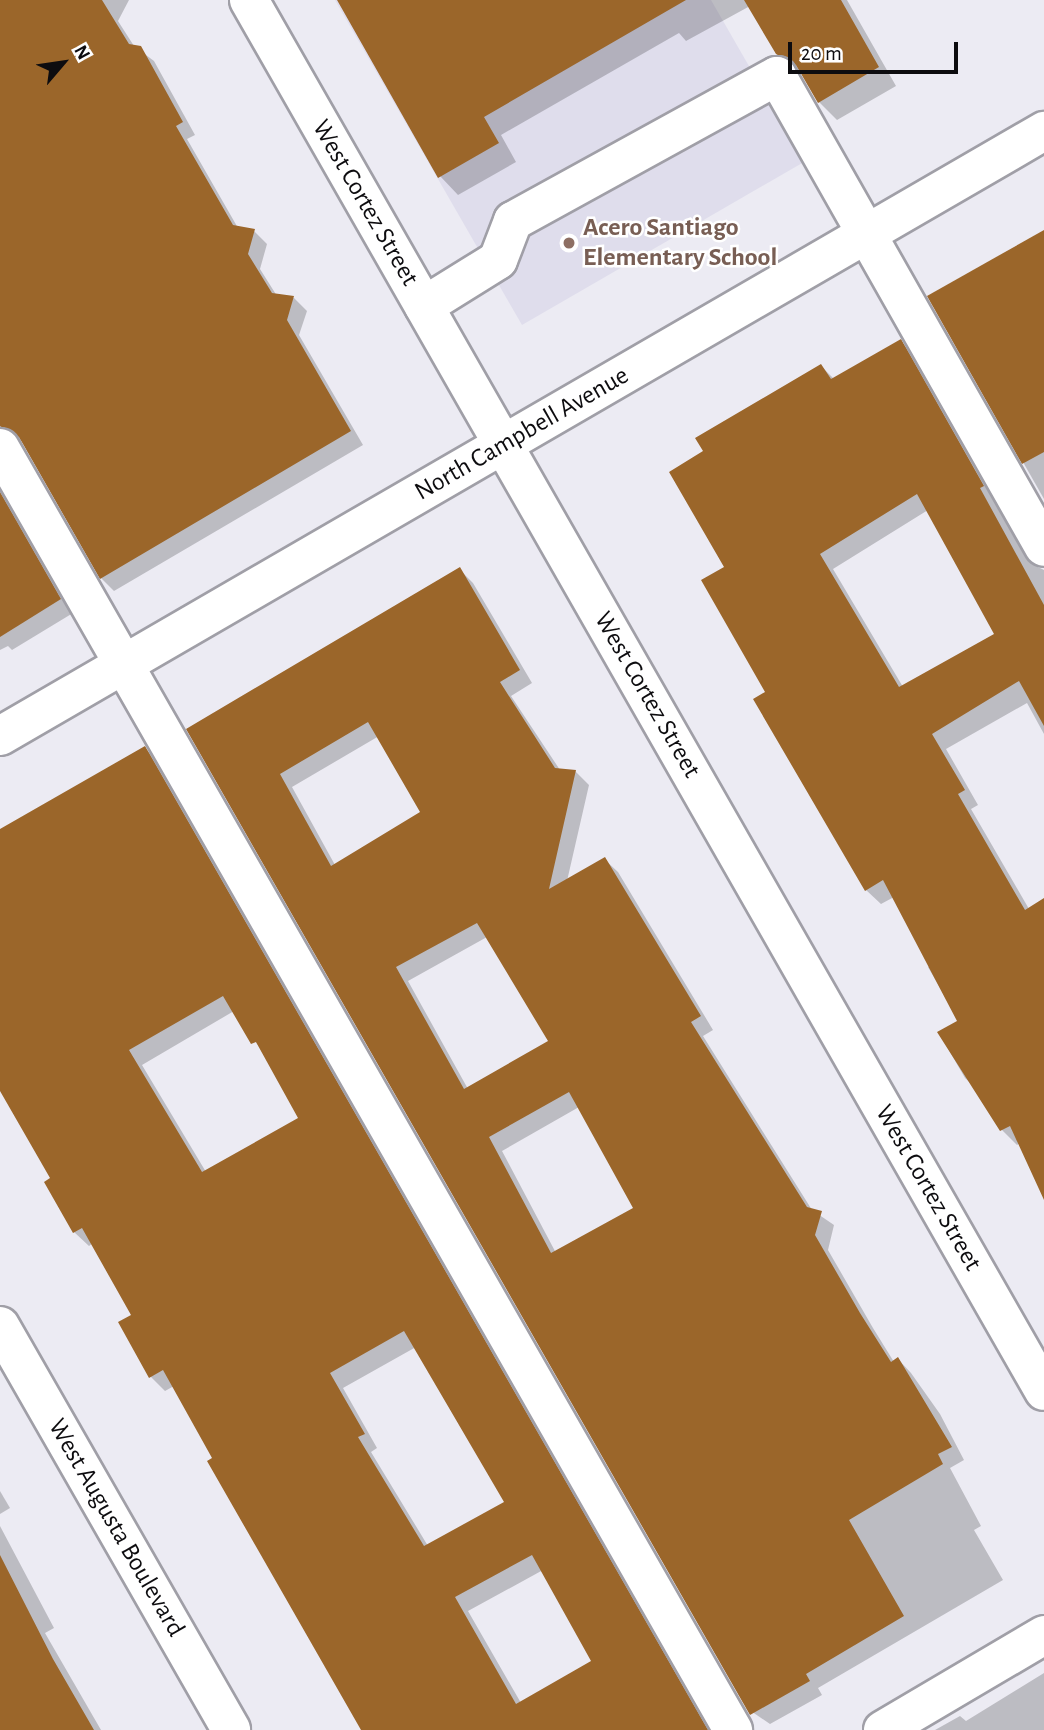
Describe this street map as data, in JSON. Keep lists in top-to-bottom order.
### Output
{
  "streets": {
    "street": ["West Cortez Street", "North Campbell Avenue", "West Augusta Boulevard"]
  },
  "crossings": [
    ["West Cortez Street", "North Campbell Avenue"]
  ],
  "places": ["Acero Santiago Elementary School"],
  "scale_bar": "20 m",
  "north": "top right"
}
